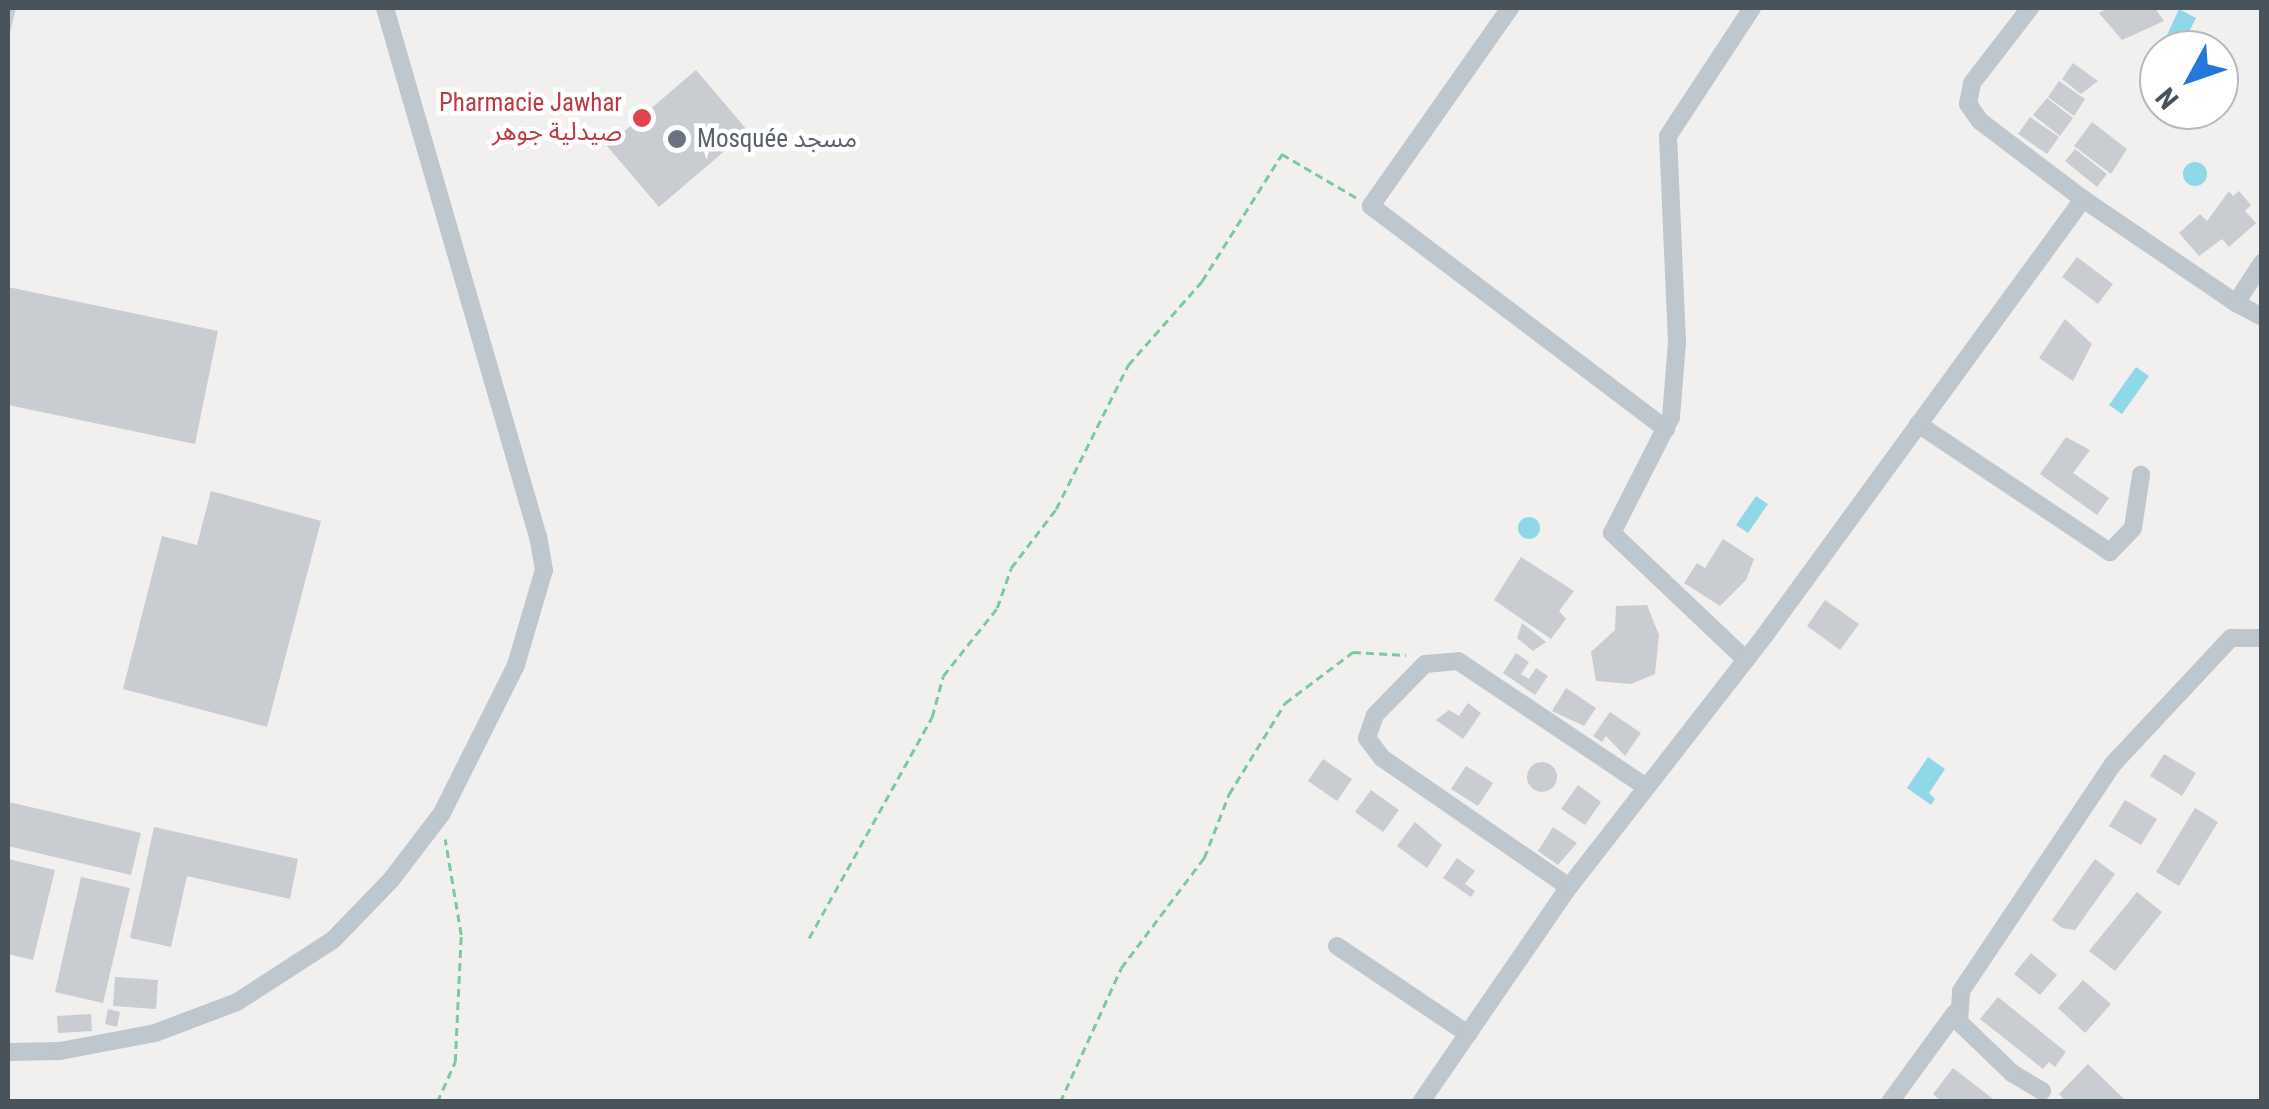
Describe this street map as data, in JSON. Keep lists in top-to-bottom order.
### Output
{
  "places": ["Pharmacie Jawhar صيدلية جوهر", "Mosquée مسجد"],
  "north": "bottom left"
}
